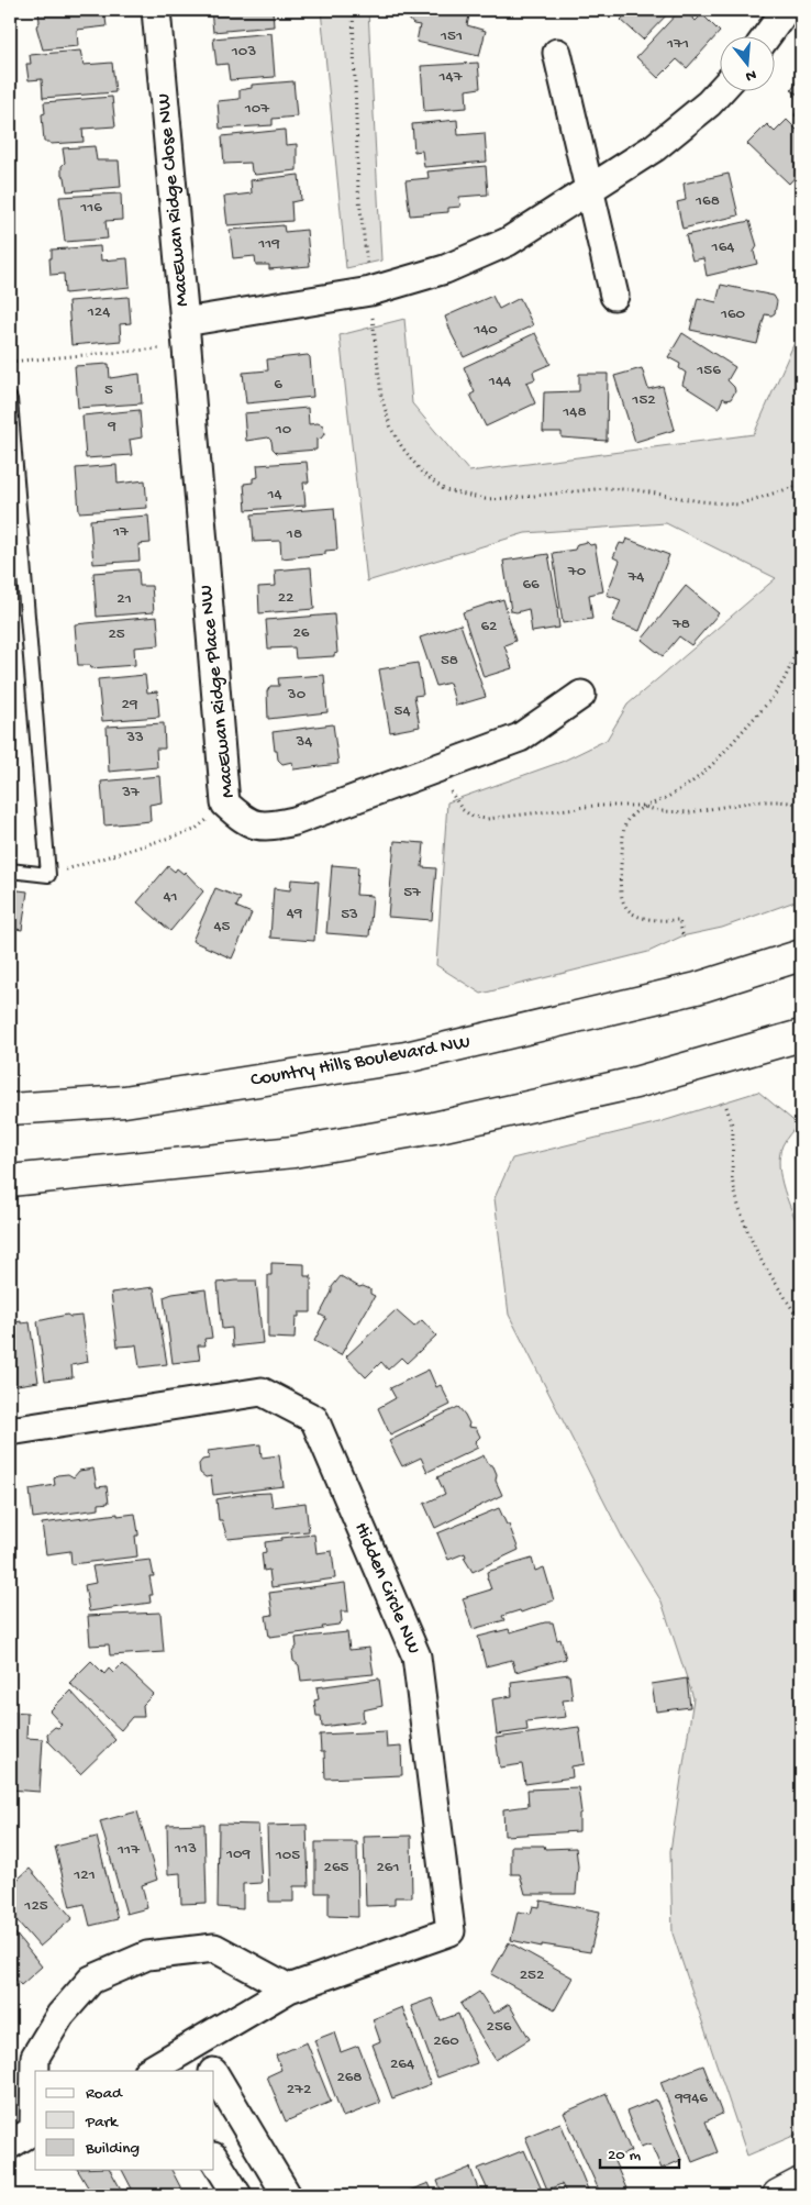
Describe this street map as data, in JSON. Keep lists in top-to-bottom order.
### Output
{
  "streets": {
    "main road": ["Country Hills Boulevard NW"],
    "street": ["MacEwan Ridge Close NW", "MacEwan Ridge Place NW", "Hidden Circle NW"]
  },
  "crossings": [
    ["MacEwan Ridge Close NW", "MacEwan Ridge Place NW"]
  ],
  "house_numbers": [
    "151",
    "171",
    "103",
    "147",
    "107",
    "168",
    "116",
    "119",
    "164",
    "124",
    "160",
    "140",
    "156",
    "144",
    "6",
    "5",
    "152",
    "148",
    "9",
    "10",
    "14",
    "17",
    "18",
    "70",
    "74",
    "66",
    "22",
    "21",
    "78",
    "62",
    "26",
    "25",
    "58",
    "30",
    "29",
    "54",
    "33",
    "34",
    "37",
    "57",
    "41",
    "49",
    "53",
    "45",
    "113",
    "117",
    "109",
    "105",
    "265",
    "261",
    "121",
    "125",
    "252",
    "256",
    "260",
    "264",
    "268",
    "272",
    "9946"
  ],
  "legend": ["Road", "Park", "Building"],
  "scale_bar": "20 m",
  "north": "bottom"
}
